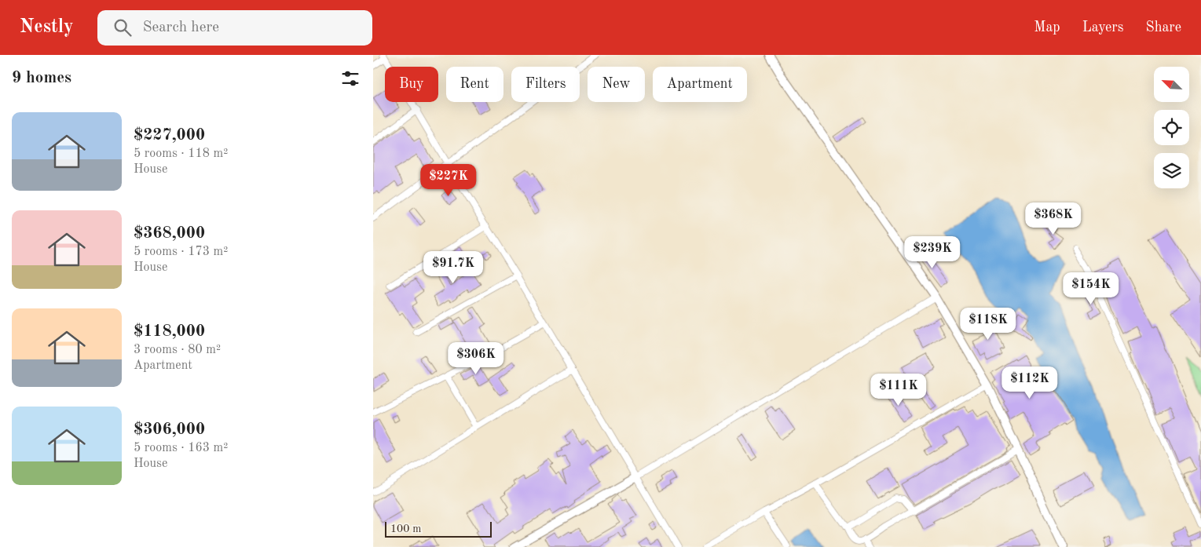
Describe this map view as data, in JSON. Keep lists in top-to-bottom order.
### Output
{
  "scale_bar": "100 m",
  "north": "top left",
  "page": {
    "header": "Nestly",
    "search": "Search here",
    "nav": ["Map", "Layers", "Share"],
    "heading": "9 homes",
    "chip": [
      "Buy",
      "Rent",
      "Filters",
      "New",
      "Apartment"
    ],
    "list": [
      {
        "name": "$227,000",
        "note": "5 rooms · 118 m² · House"
      },
      {
        "name": "$368,000",
        "note": "5 rooms · 173 m² · House"
      },
      {
        "name": "$118,000",
        "note": "3 rooms · 80 m² · Apartment"
      },
      {
        "name": "$306,000",
        "note": "5 rooms · 163 m² · House"
      }
    ],
    "price": [
      "$227K",
      "$368K",
      "$239K",
      "$91.7K",
      "$154K",
      "$118K",
      "$306K",
      "$112K",
      "$111K"
    ],
    "scale": "100 m"
  }
}
